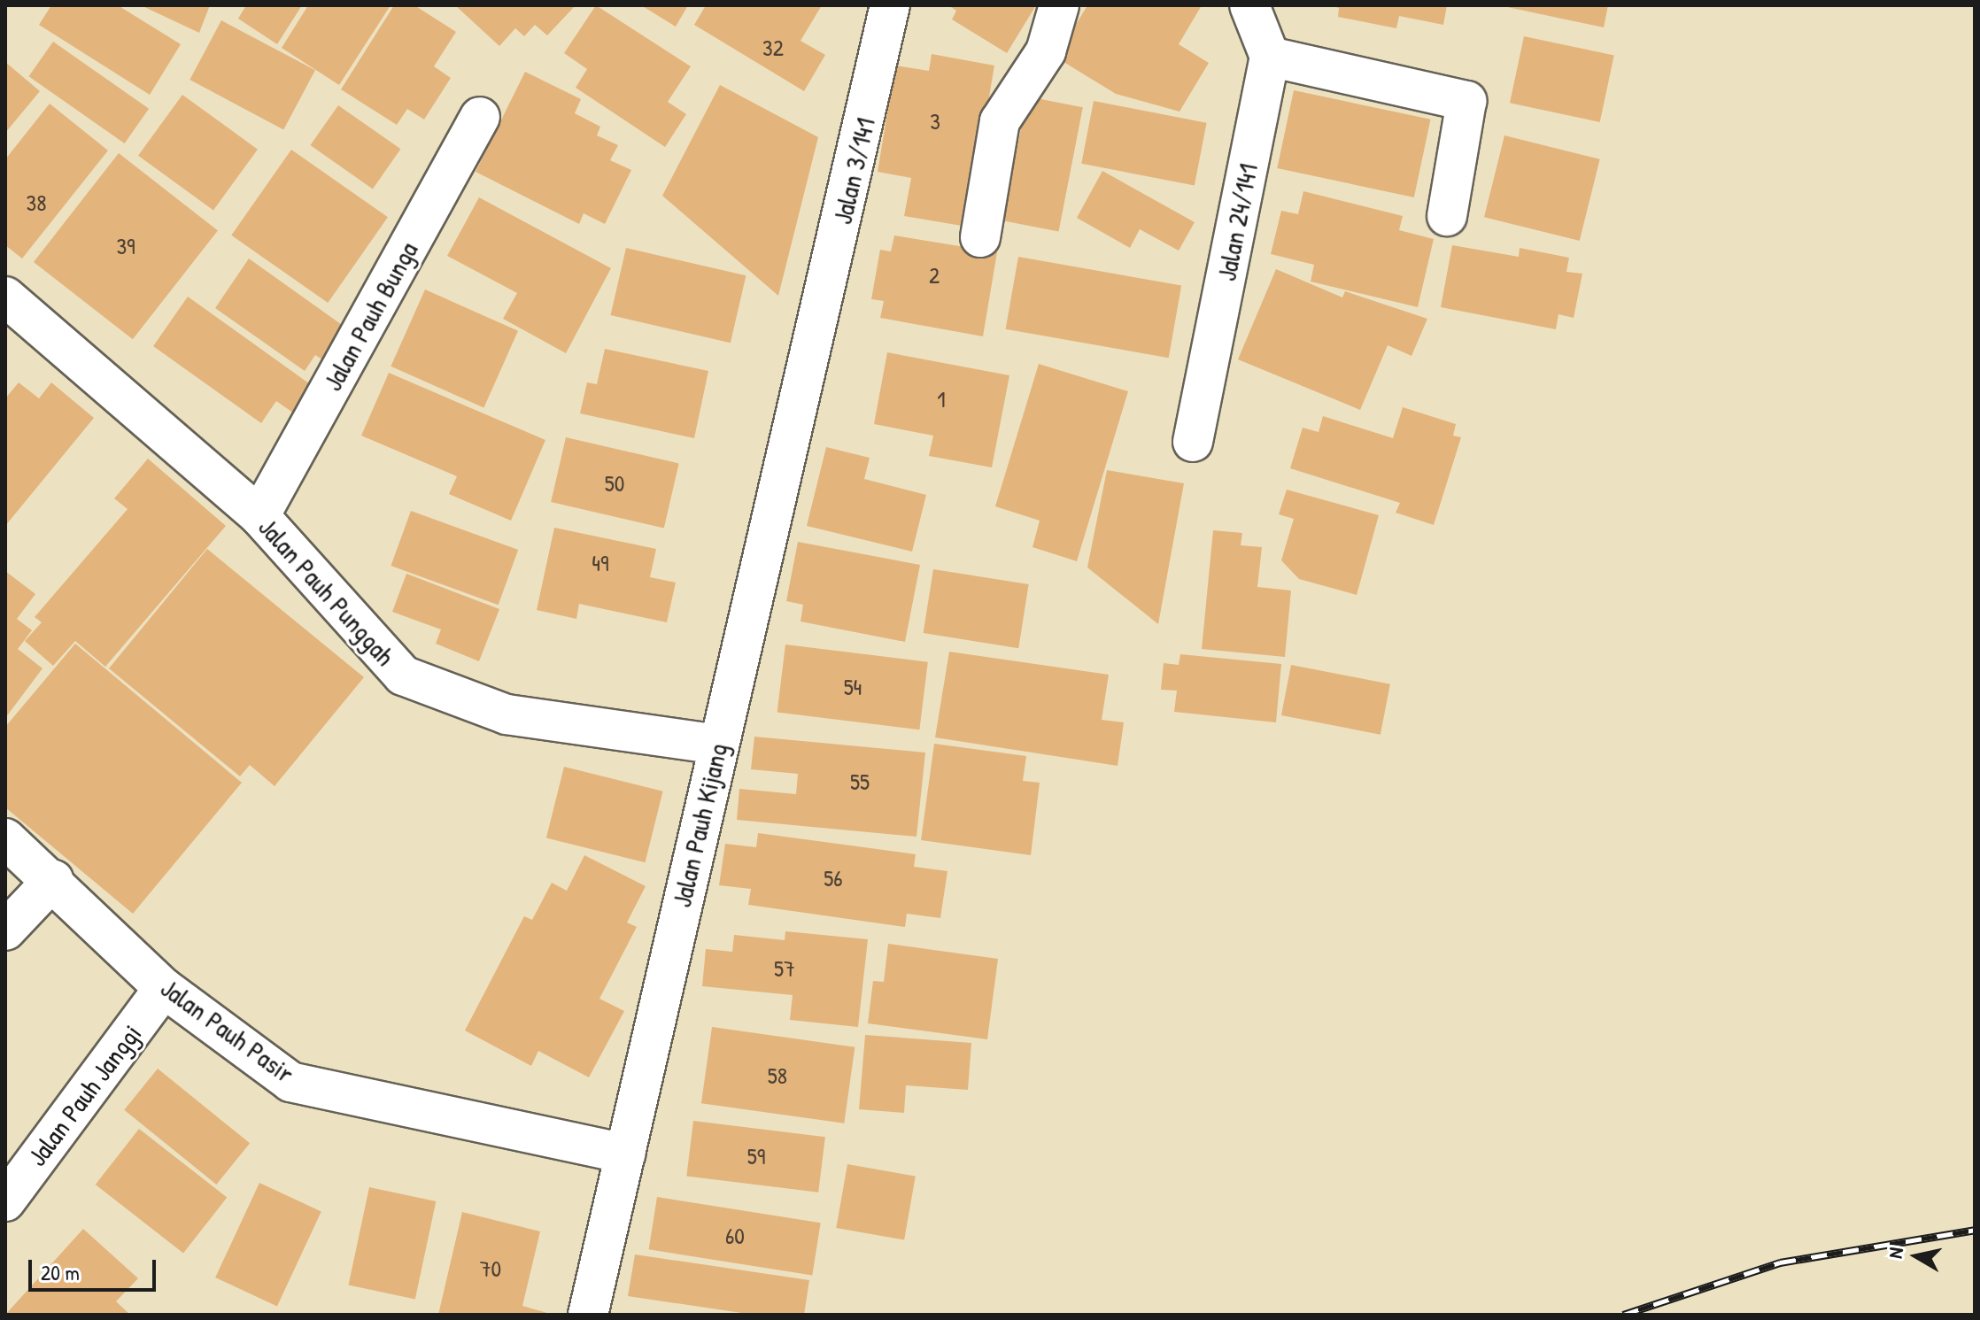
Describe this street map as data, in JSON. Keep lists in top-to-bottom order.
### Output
{
  "streets": {
    "street": [
      "Jalan 3/141",
      "Jalan 24/141",
      "Jalan Pauh Bunga",
      "Jalan Pauh Punggah",
      "Jalan Pauh Kijang",
      "Jalan Pauh Pasir",
      "Jalan Pauh Janggi"
    ]
  },
  "crossings": [
    ["Jalan 3/141", "Jalan Pauh Kijang"],
    ["Jalan Pauh Bunga", "Jalan Pauh Punggah"],
    ["Jalan Pauh Punggah", "Jalan Pauh Kijang"],
    ["Jalan Pauh Kijang", "Jalan Pauh Pasir"],
    ["Jalan Pauh Pasir", "Jalan Pauh Janggi"]
  ],
  "house_numbers": [
    "32",
    "3",
    "38",
    "39",
    "2",
    "1",
    "50",
    "49",
    "54",
    "55",
    "56",
    "57",
    "58",
    "59",
    "60",
    "70"
  ],
  "scale_bar": "20 m",
  "north": "left"
}
